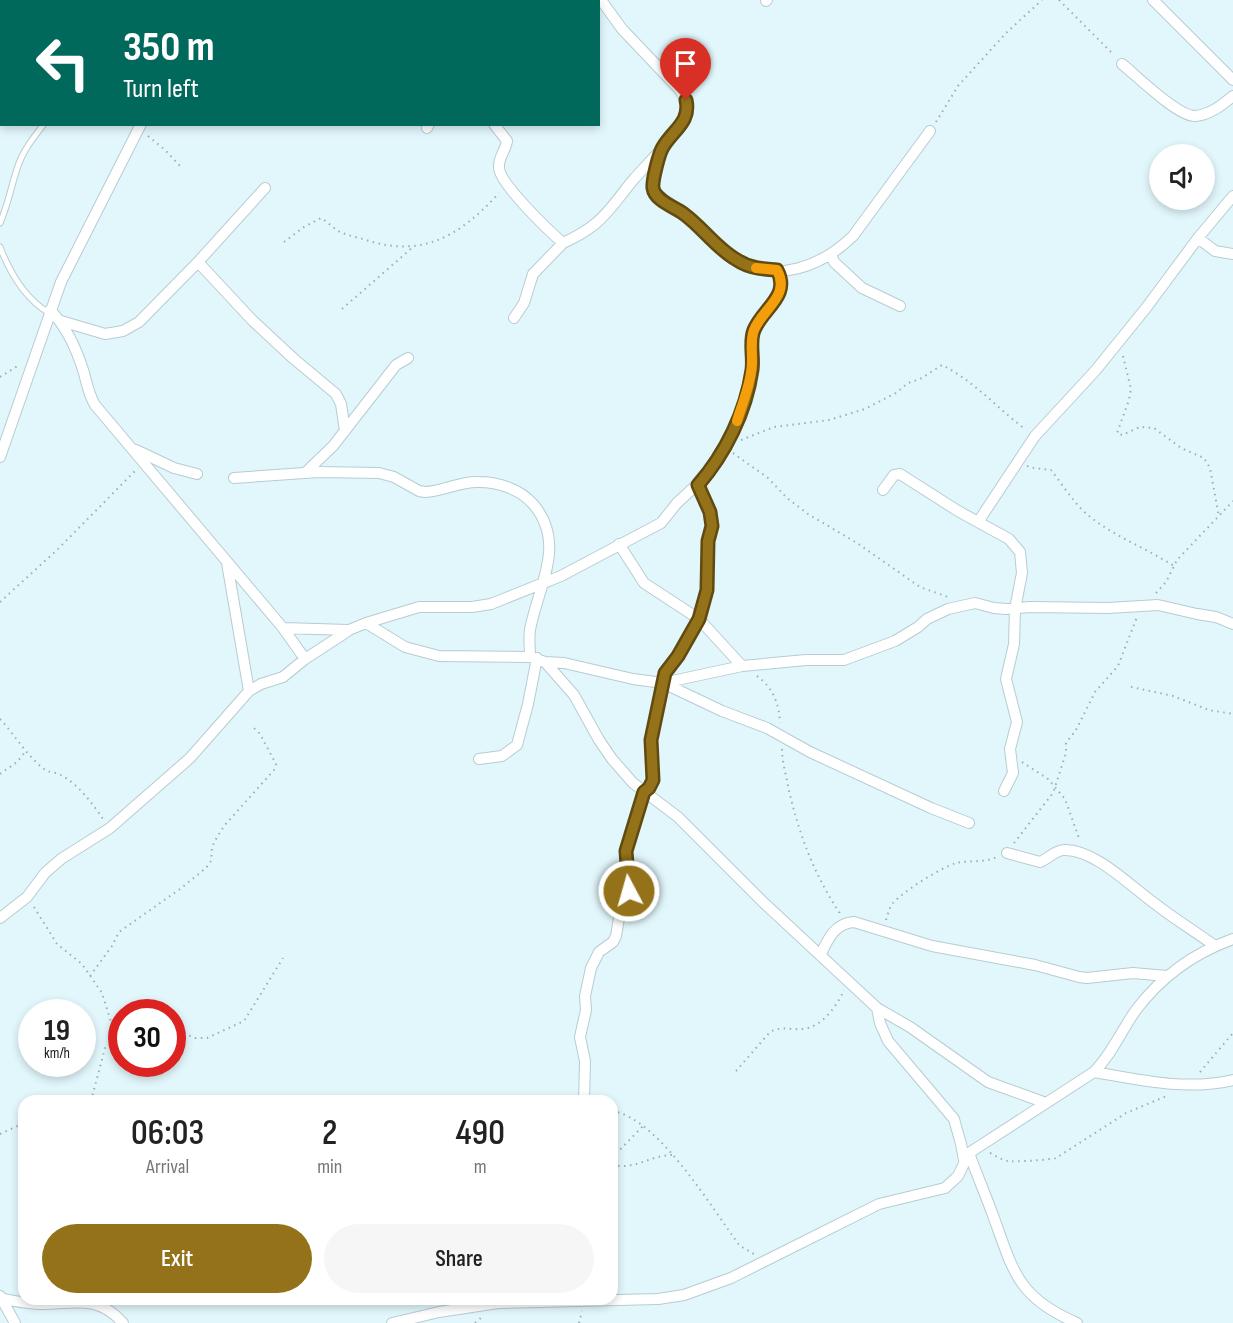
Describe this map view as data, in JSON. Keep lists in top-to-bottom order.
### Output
{
  "page": {
    "turn": ["350 m", "Turn left"],
    "speed": "19 km/h",
    "limit": "30",
    "eta": [
      "06:03",
      "Arrival",
      "2",
      "min",
      "490",
      "m"
    ],
    "buttons": ["Exit", "Share"]
  }
}
